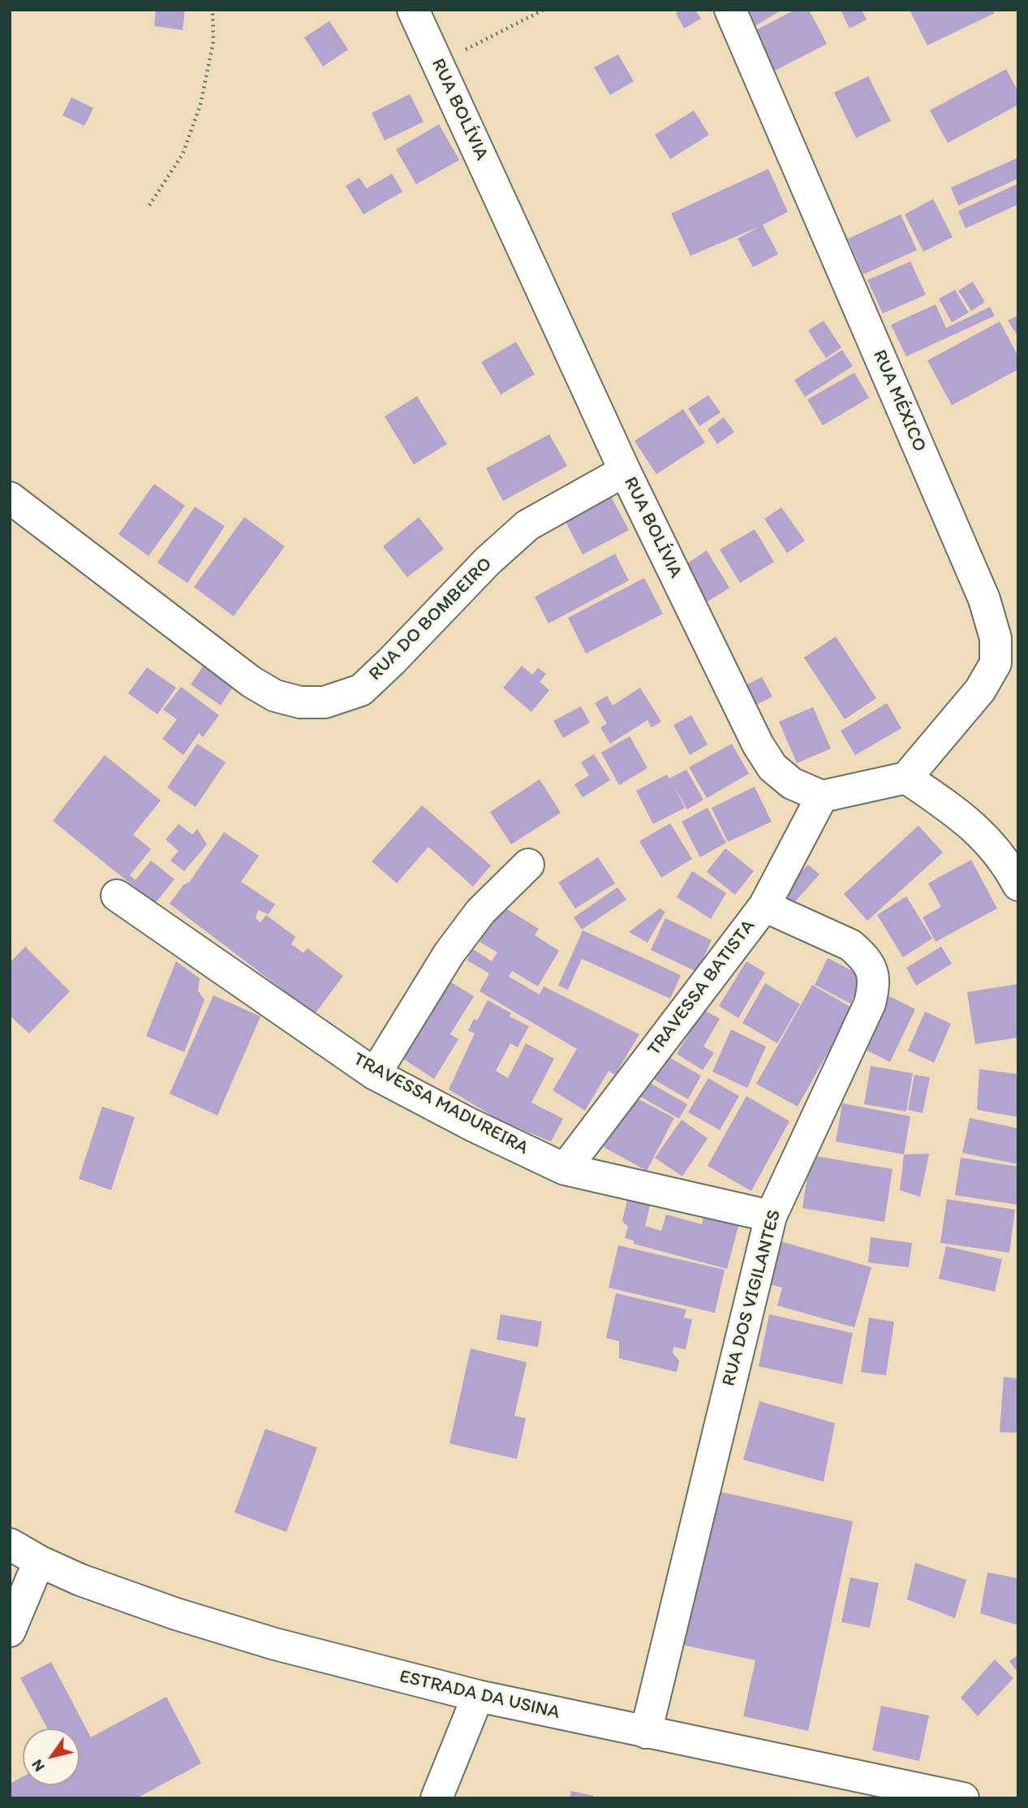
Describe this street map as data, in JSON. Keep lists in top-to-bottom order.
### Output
{
  "streets": {
    "street": [
      "RUA BOLÍVIA",
      "RUA MÉXICO",
      "RUA DO BOMBEIRO",
      "TRAVESSA BATISTA",
      "TRAVESSA MADUREIRA",
      "RUA DOS VIGILANTES",
      "ESTRADA DA USINA"
    ]
  },
  "crossings": [
    ["RUA BOLÍVIA", "RUA DO BOMBEIRO"],
    ["RUA BOLÍVIA", "TRAVESSA BATISTA"],
    ["TRAVESSA BATISTA", "TRAVESSA MADUREIRA"],
    ["TRAVESSA BATISTA", "RUA DOS VIGILANTES"],
    ["TRAVESSA MADUREIRA", "RUA DOS VIGILANTES"],
    ["RUA DOS VIGILANTES", "ESTRADA DA USINA"]
  ],
  "north": "bottom left"
}
